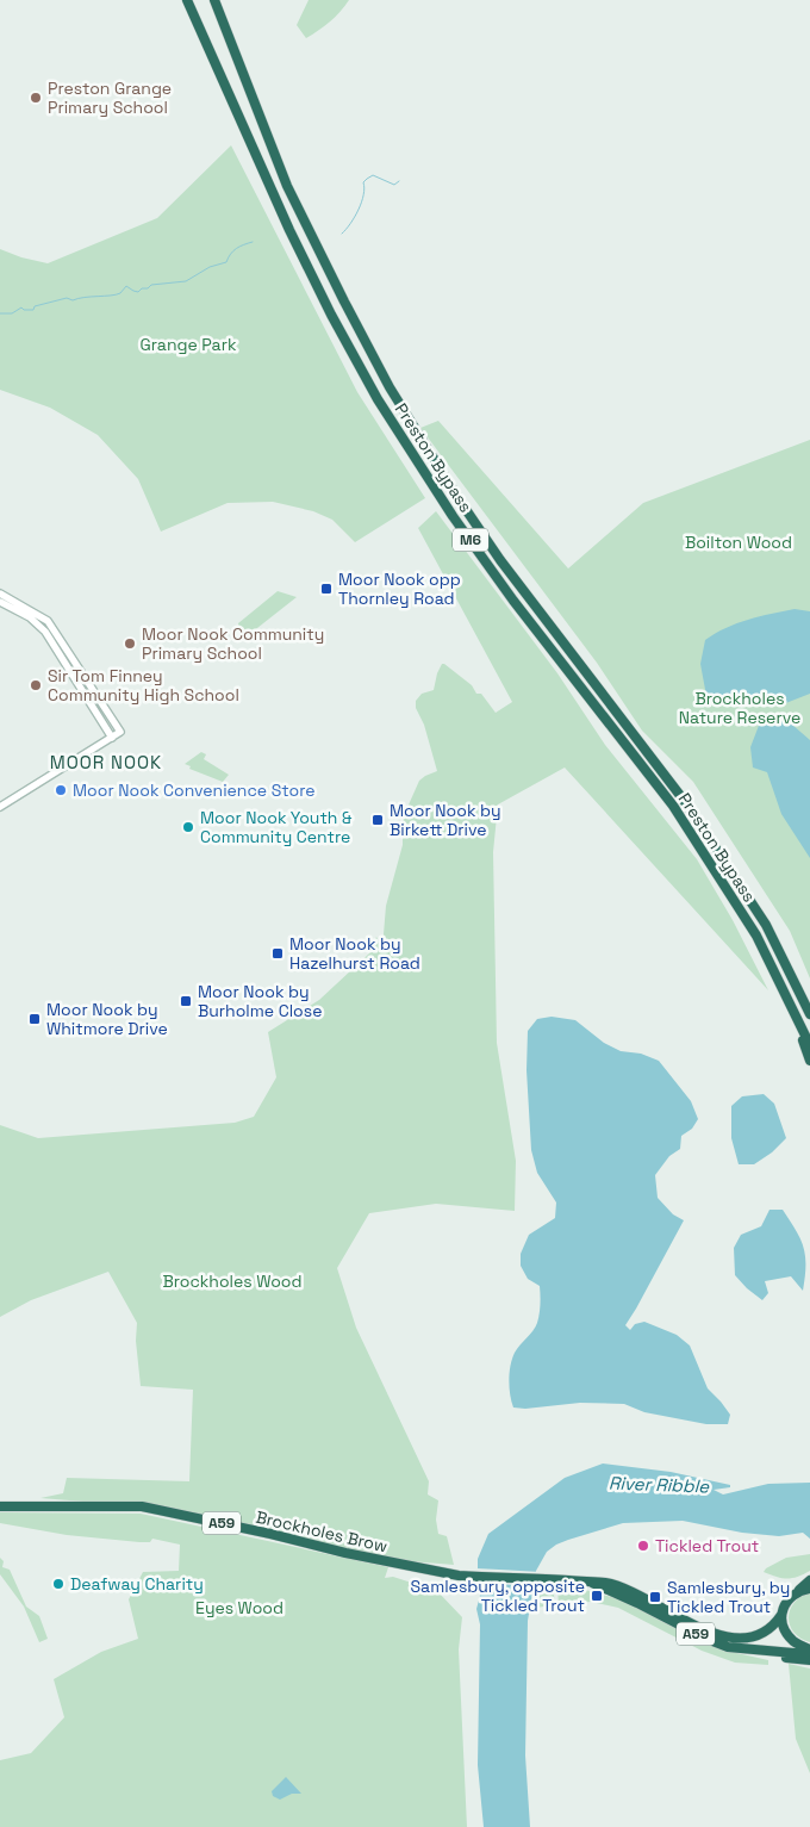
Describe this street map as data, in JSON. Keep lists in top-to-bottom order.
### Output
{
  "streets": {
    "highway": [
      "Preston Bypass",
      "M6",
      "A59",
      "Brockholes Brow"
    ]
  },
  "crossings": [
    ["A59", "Brockholes Brow"]
  ],
  "districts": ["MOOR NOOK"],
  "water": ["River Ribble"],
  "parks": [
    "Grange Park",
    "Boilton Wood",
    "Brockholes Nature Reserve",
    "Brockholes Wood",
    "Eyes Wood"
  ],
  "places": {
    "other": [
      "Preston Grange Primary School",
      "Moor Nook Community Primary School",
      "Sir Tom Finney Community High School",
      "Moor Nook Convenience Store",
      "Moor Nook Youth & Community Centre",
      "Tickled Trout",
      "Deafway Charity"
    ],
    "transit": [
      "Moor Nook opp Thornley Road",
      "Moor Nook by Birkett Drive",
      "Moor Nook by Hazelhurst Road",
      "Moor Nook by Burholme Close",
      "Moor Nook by Whitmore Drive",
      "Samlesbury, opposite Tickled Trout",
      "Samlesbury, by Tickled Trout"
    ]
  }
}
